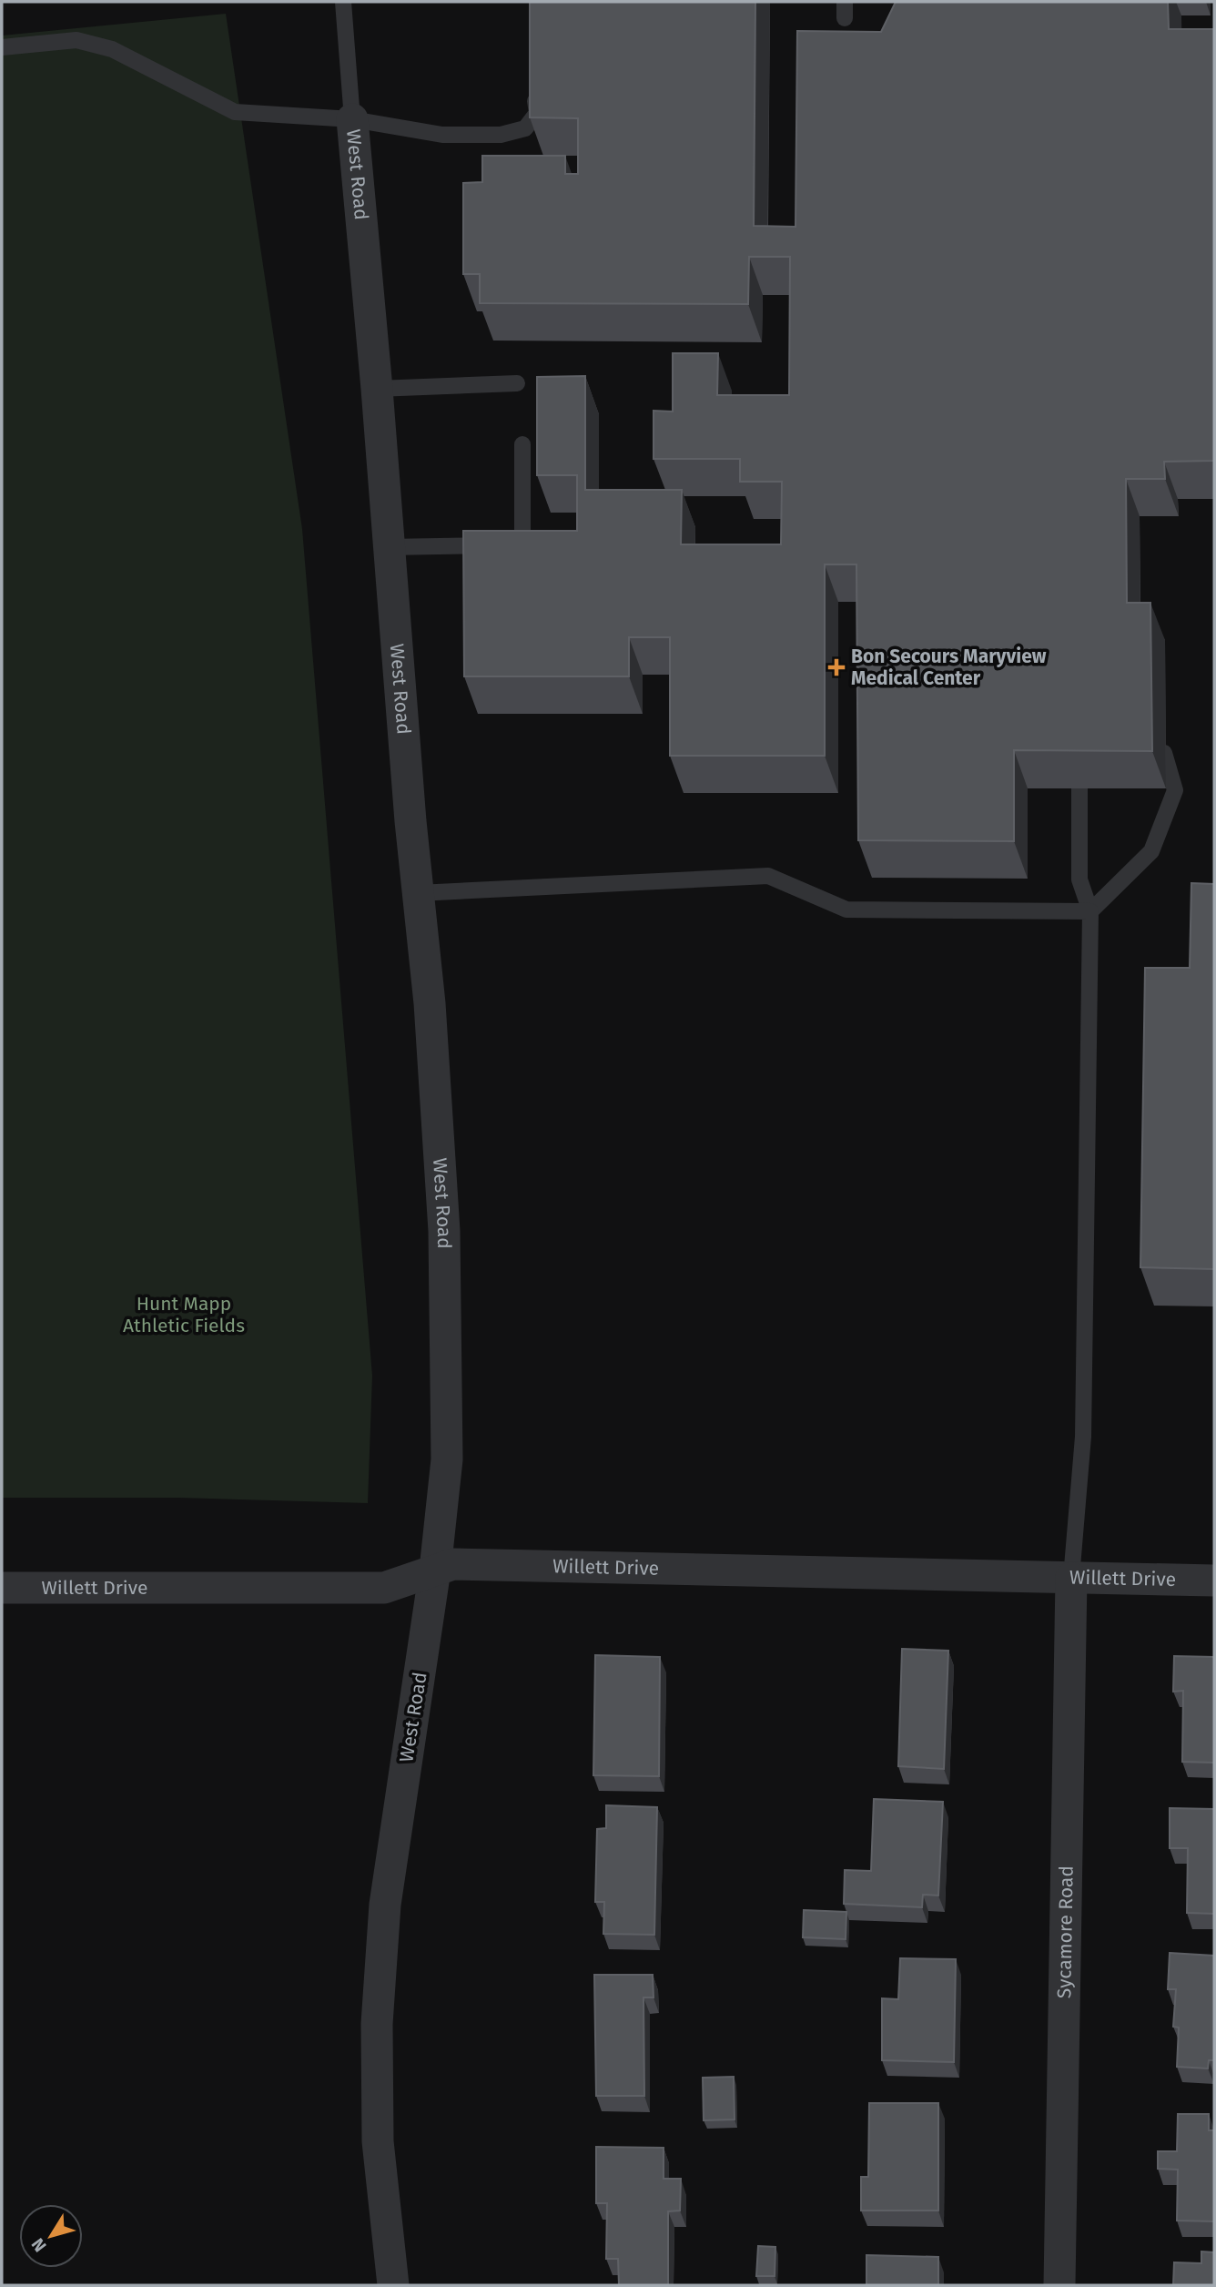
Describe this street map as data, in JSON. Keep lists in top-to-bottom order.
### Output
{
  "streets": {
    "street": ["West Road", "Willett Drive", "Sycamore Road"]
  },
  "crossings": [
    ["West Road", "Willett Drive"],
    ["Willett Drive", "Sycamore Road"]
  ],
  "parks": ["Hunt Mapp Athletic Fields"],
  "places": {
    "health": ["Bon Secours Maryview Medical Center"]
  },
  "north": "bottom left"
}
